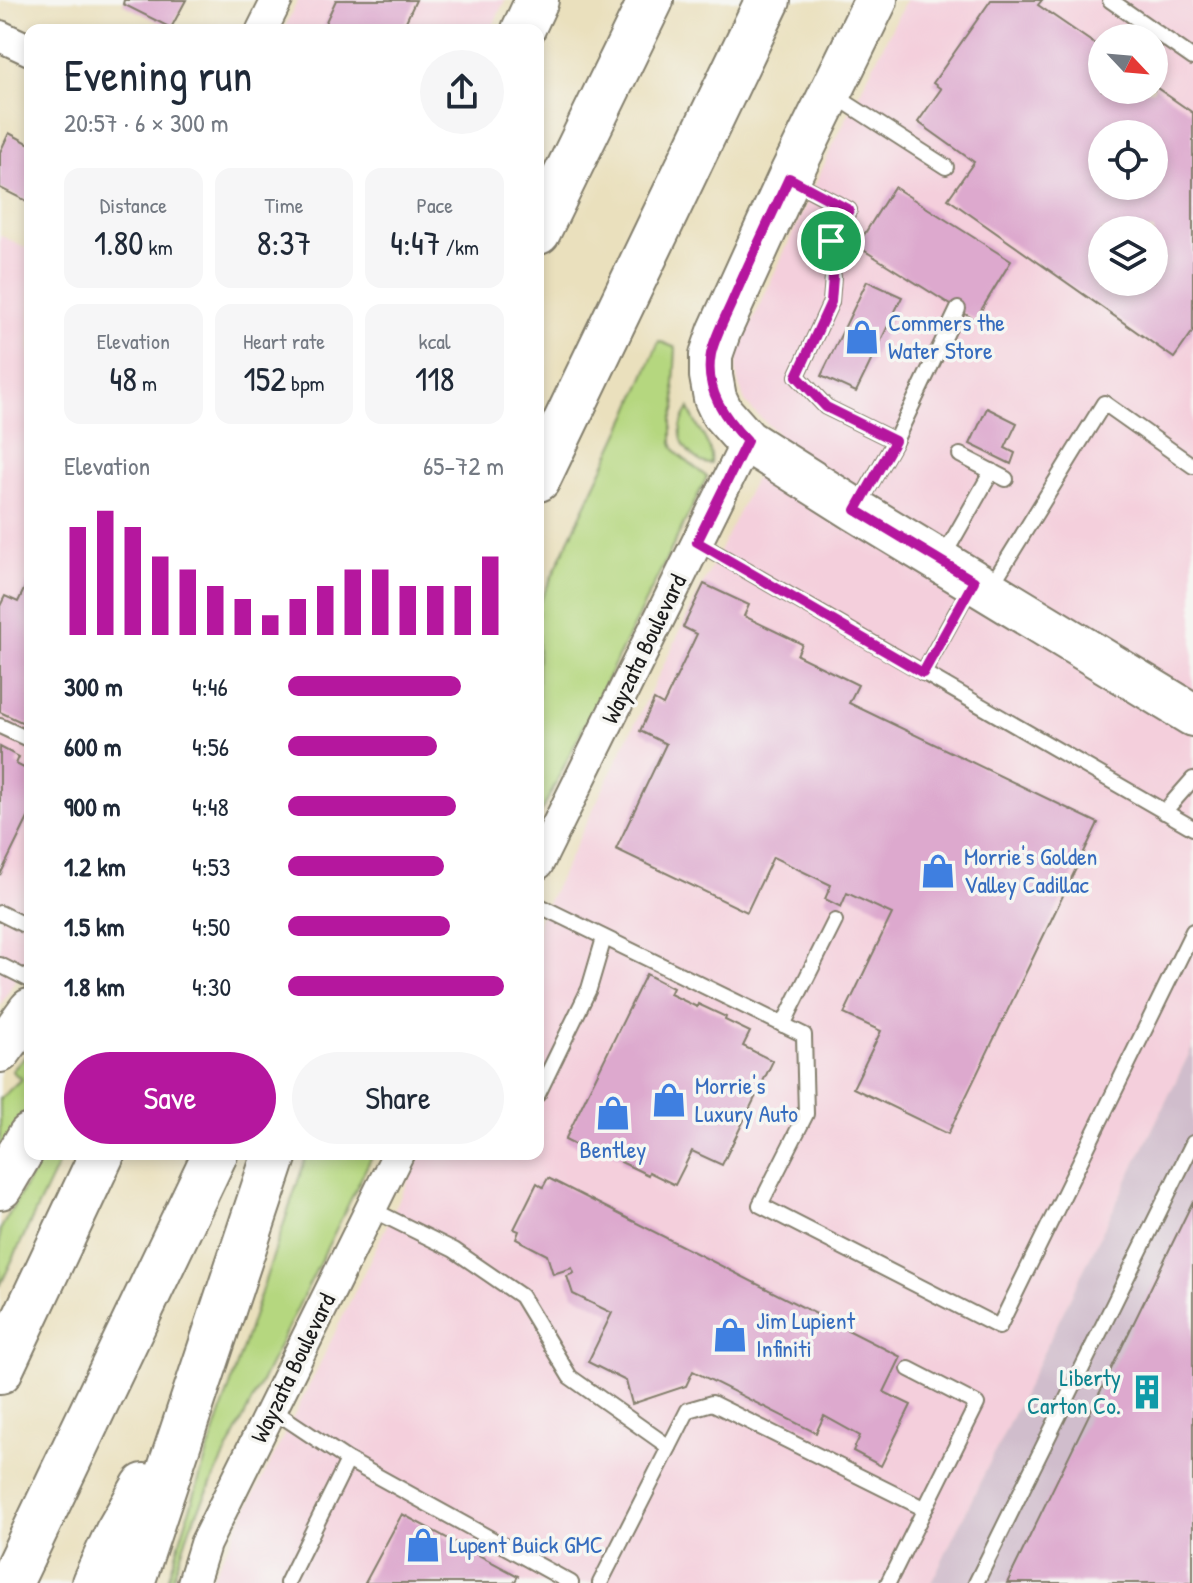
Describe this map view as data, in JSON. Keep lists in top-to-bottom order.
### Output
{
  "streets": {
    "street": ["Wayzata Boulevard"]
  },
  "places": {
    "shop": [
      "Commers the Water Store",
      "Morrie's Golden Valley Cadillac",
      "Morrie's Luxury Auto",
      "Bentley",
      "Jim Lupient Infiniti",
      "Lupent Buick GMC"
    ],
    "building": ["Liberty Carton Co."]
  },
  "north": "bottom right",
  "page": {
    "heading": ["Evening run", "20:57 · 6 × 300 m"],
    "stats": [
      ["Distance", "1.80 km"],
      ["Time", "8:37"],
      ["Pace", "4:47 /km"],
      ["Elevation", "48 m"],
      ["Heart rate", "152 bpm"],
      ["kcal", "118"]
    ],
    "chart": ["Elevation", "65–72 m"],
    "list": [
      {
        "name": "300 m",
        "note": "4:46"
      },
      {
        "name": "600 m",
        "note": "4:56"
      },
      {
        "name": "900 m",
        "note": "4:48"
      },
      {
        "name": "1.2 km",
        "note": "4:53"
      },
      {
        "name": "1.5 km",
        "note": "4:50"
      },
      {
        "name": "1.8 km",
        "note": "4:30"
      }
    ],
    "buttons": ["Save", "Share"]
  }
}
